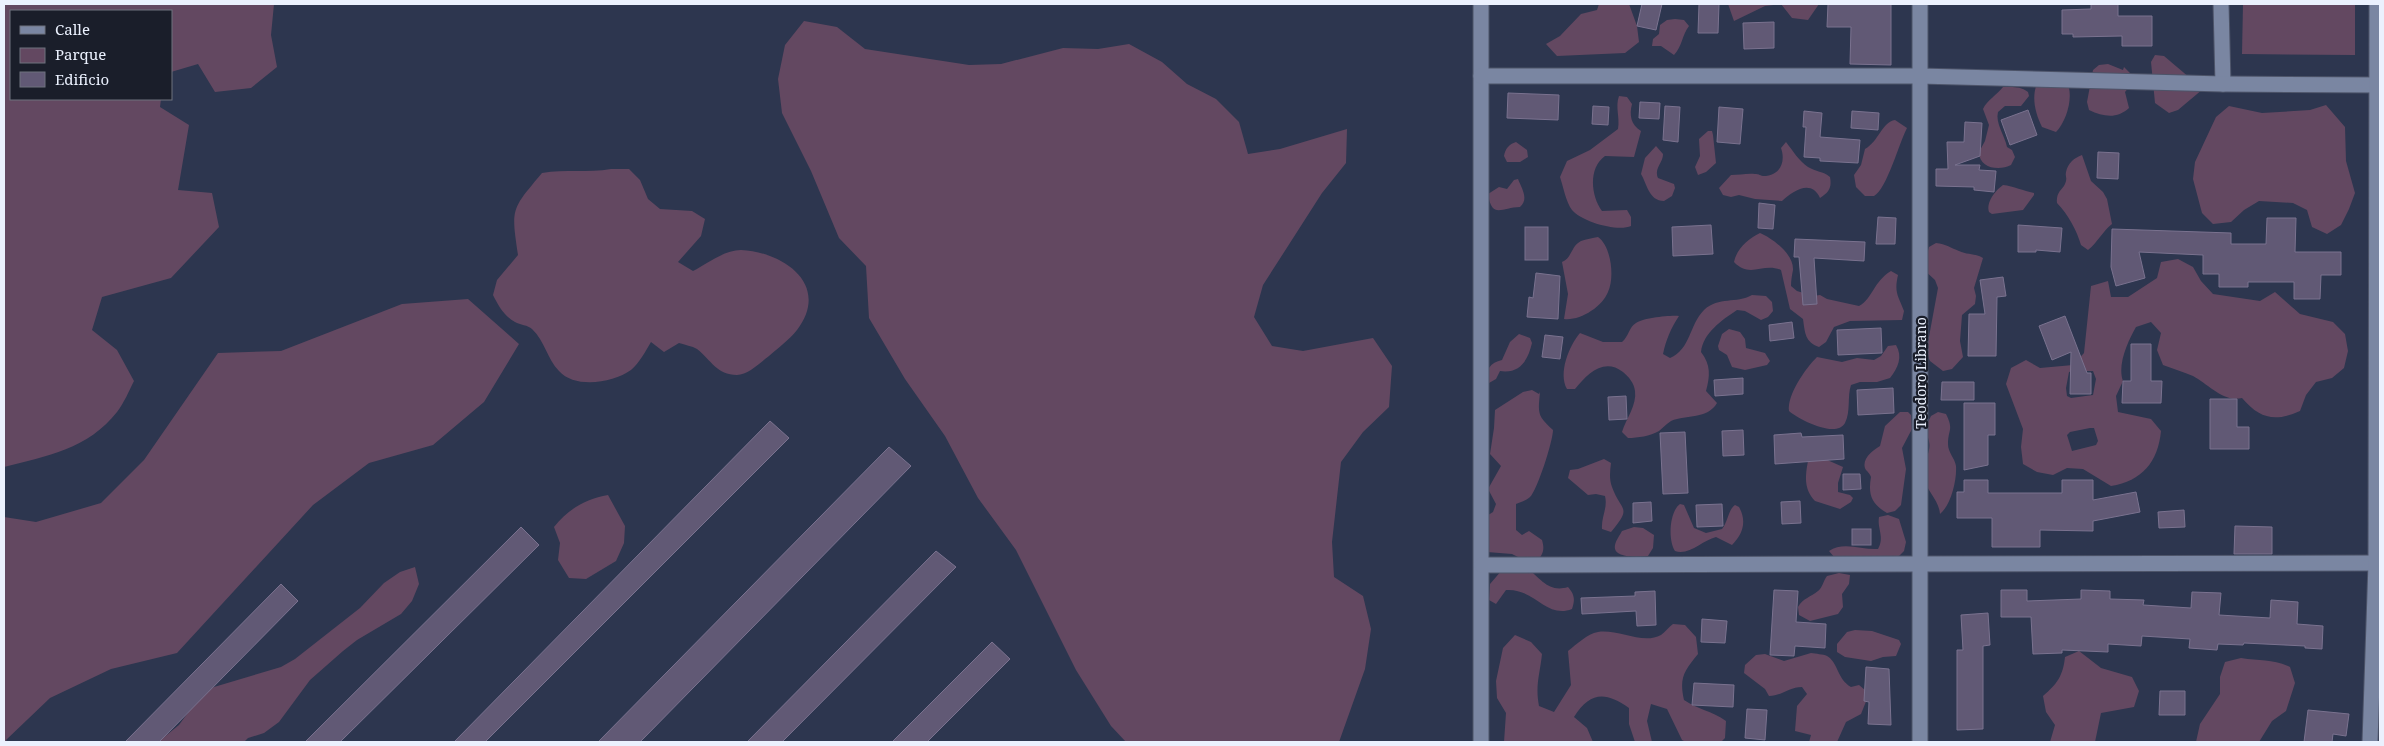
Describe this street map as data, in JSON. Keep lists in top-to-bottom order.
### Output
{
  "streets": {
    "street": ["Teodoro Librano"]
  },
  "legend": ["Calle", "Parque", "Edificio"]
}
